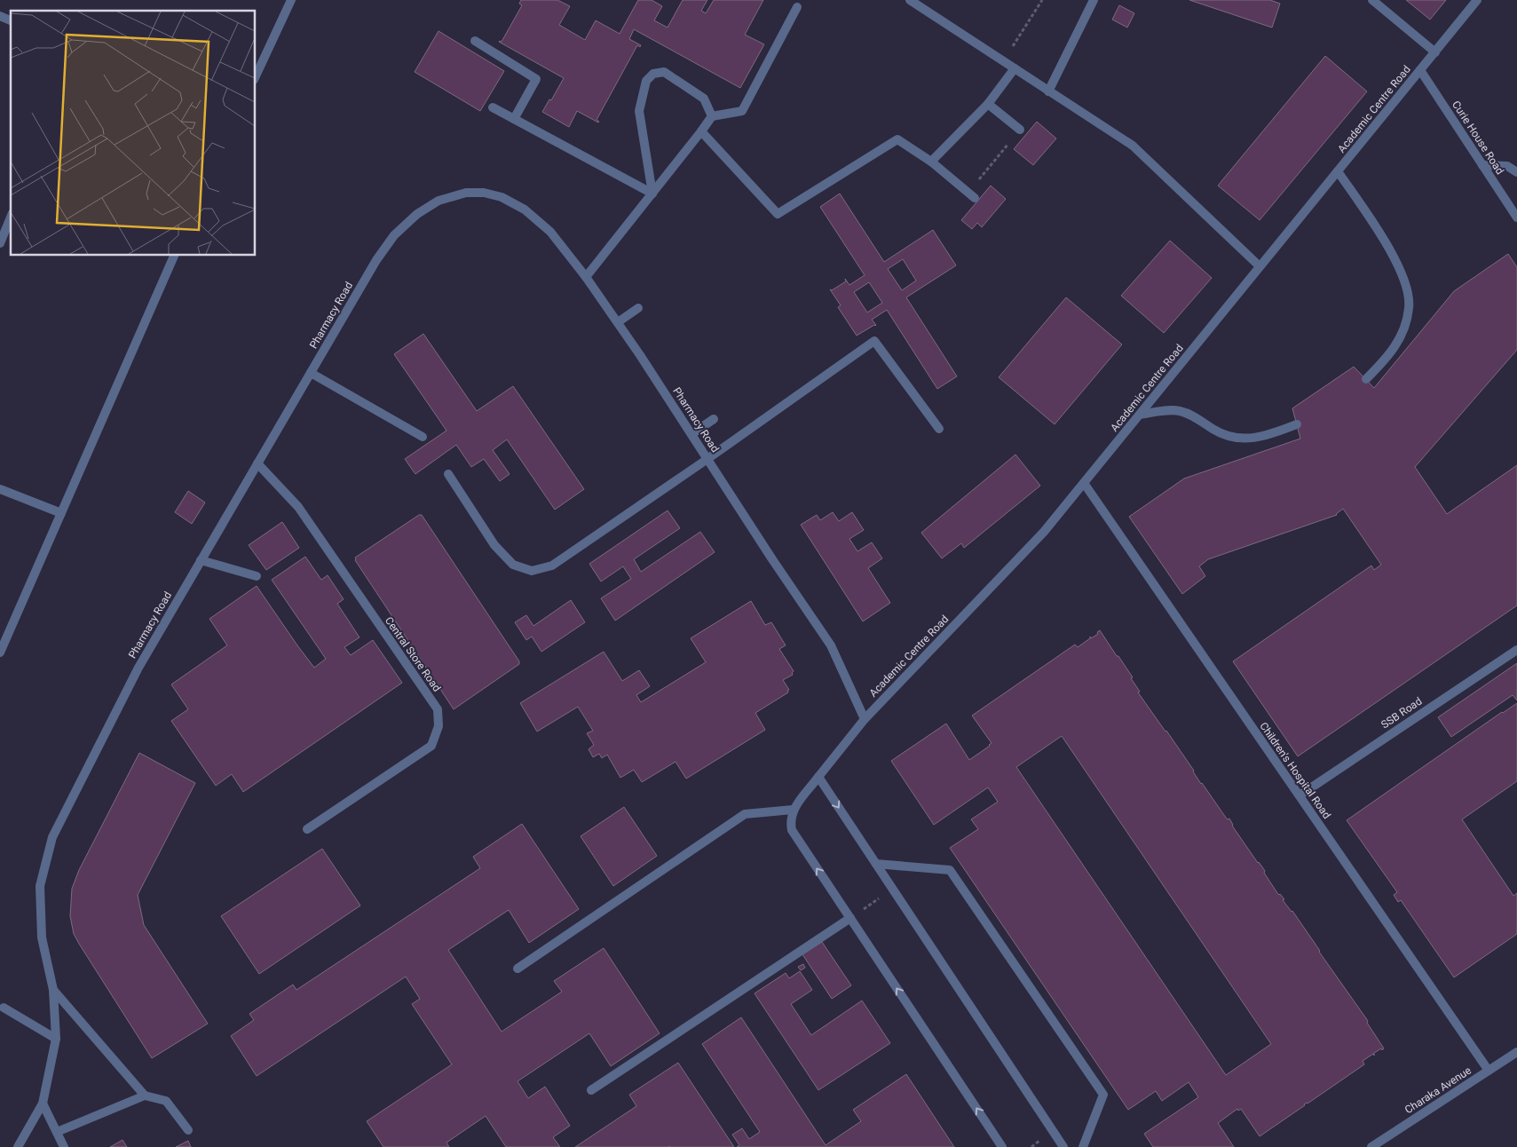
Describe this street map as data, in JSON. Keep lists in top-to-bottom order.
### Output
{
  "streets": {
    "street": [
      "Academic Centre Road",
      "Curie House Road",
      "Pharmacy Road",
      "Central Store Road",
      "SSB Road",
      "Children's Hospital Road",
      "Charaka Avenue"
    ]
  },
  "crossings": [
    ["Academic Centre Road", "Curie House Road"],
    ["Academic Centre Road", "Pharmacy Road"],
    ["Academic Centre Road", "Children's Hospital Road"],
    ["Pharmacy Road", "Central Store Road"],
    ["SSB Road", "Children's Hospital Road"],
    ["Children's Hospital Road", "Charaka Avenue"]
  ]
}
